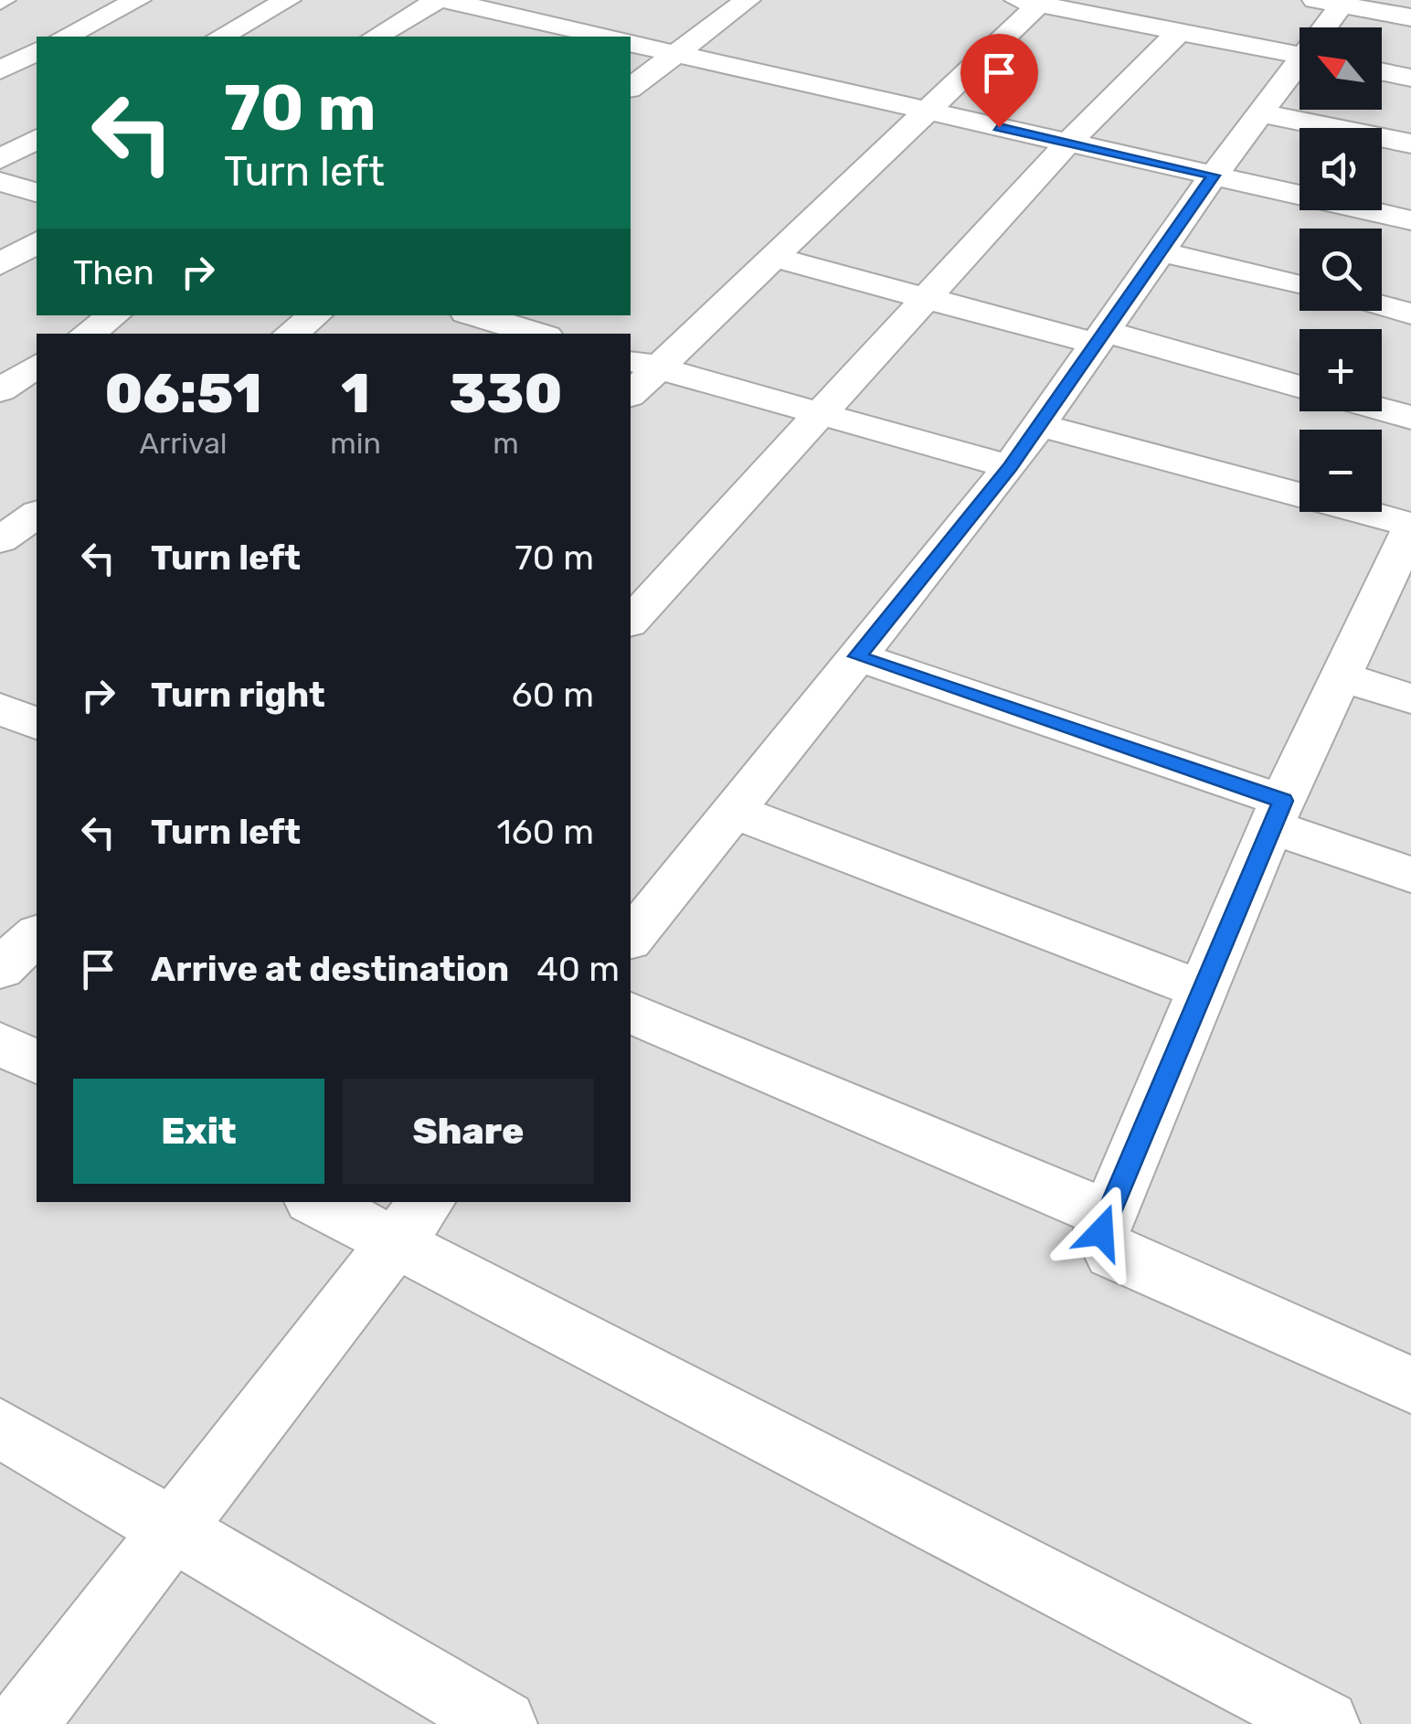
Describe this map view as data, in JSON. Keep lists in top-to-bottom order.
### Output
{
  "north": "top left",
  "page": {
    "map_buttons": ["+", "−"],
    "turn": ["70 m", "Turn left"],
    "then": "Then",
    "eta": [
      "06:51",
      "Arrival",
      "1",
      "min",
      "330",
      "m"
    ],
    "list": [
      {
        "name": "Turn left",
        "value": "70 m"
      },
      {
        "name": "Turn right",
        "value": "60 m"
      },
      {
        "name": "Turn left",
        "value": "160 m"
      },
      {
        "name": "Arrive at destination",
        "value": "40 m"
      }
    ],
    "buttons": ["Exit", "Share"]
  }
}
